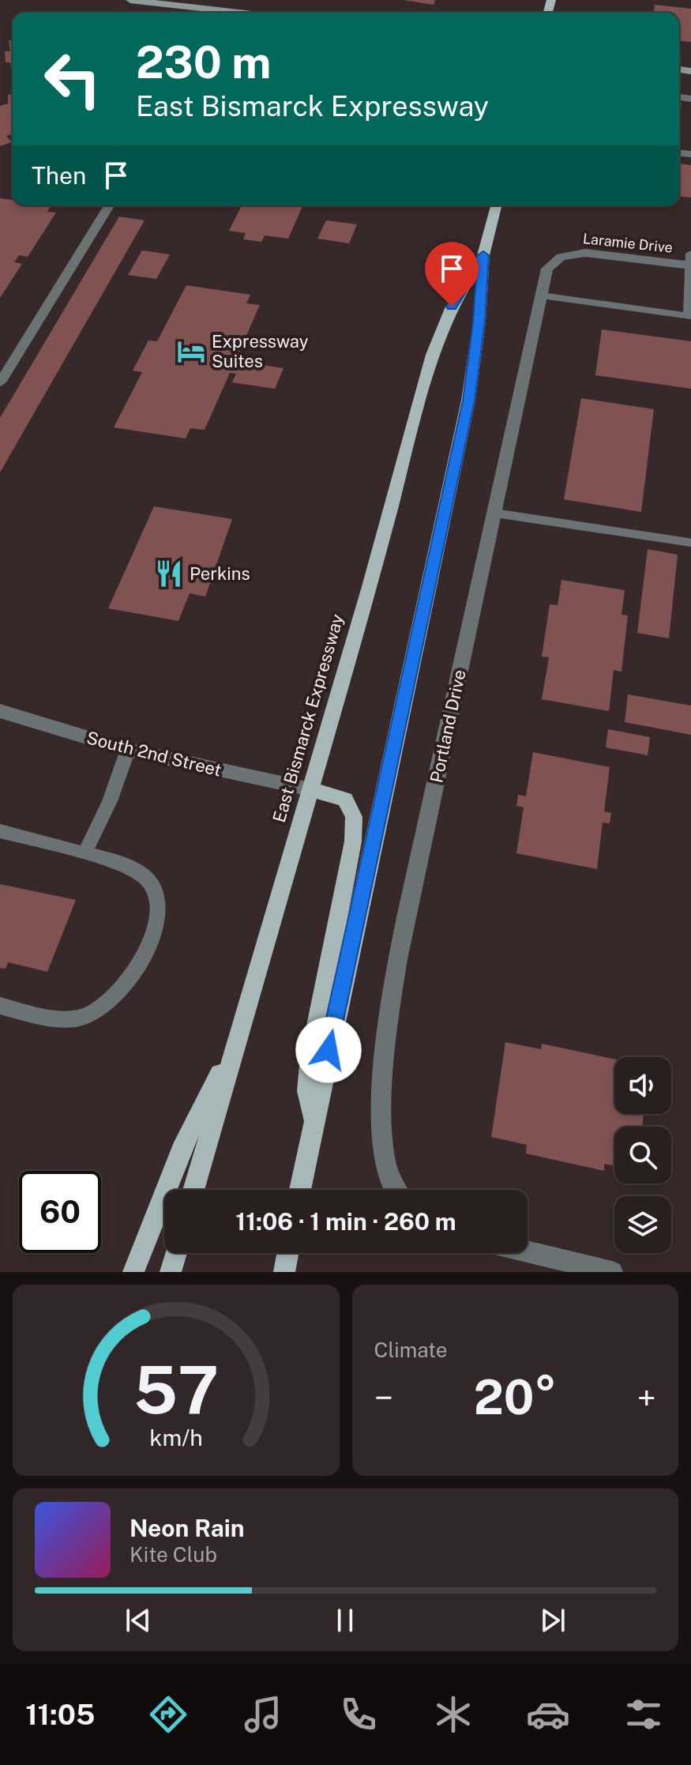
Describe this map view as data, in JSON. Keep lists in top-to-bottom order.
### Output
{
  "streets": {
    "main road": ["East Bismarck Expressway"],
    "street": ["Laramie Drive", "Portland Drive", "South 2nd Street"]
  },
  "crossings": [
    ["Laramie Drive", "Portland Drive"],
    ["East Bismarck Expressway", "South 2nd Street"]
  ],
  "places": {
    "hotel": ["Expressway Suites"],
    "restaurant": ["Perkins"]
  },
  "page": {
    "turn": ["230 m", "East Bismarck Expressway"],
    "then": "Then",
    "limit": "60",
    "trip": "11:06 · 1 min · 260 m",
    "tile": "Climate",
    "heat": ["−", "20°", "+"],
    "song": ["Neon Rain", "Kite Club"],
    "tabs": "11:05",
    "gauge": ["57", "km/h"]
  }
}
